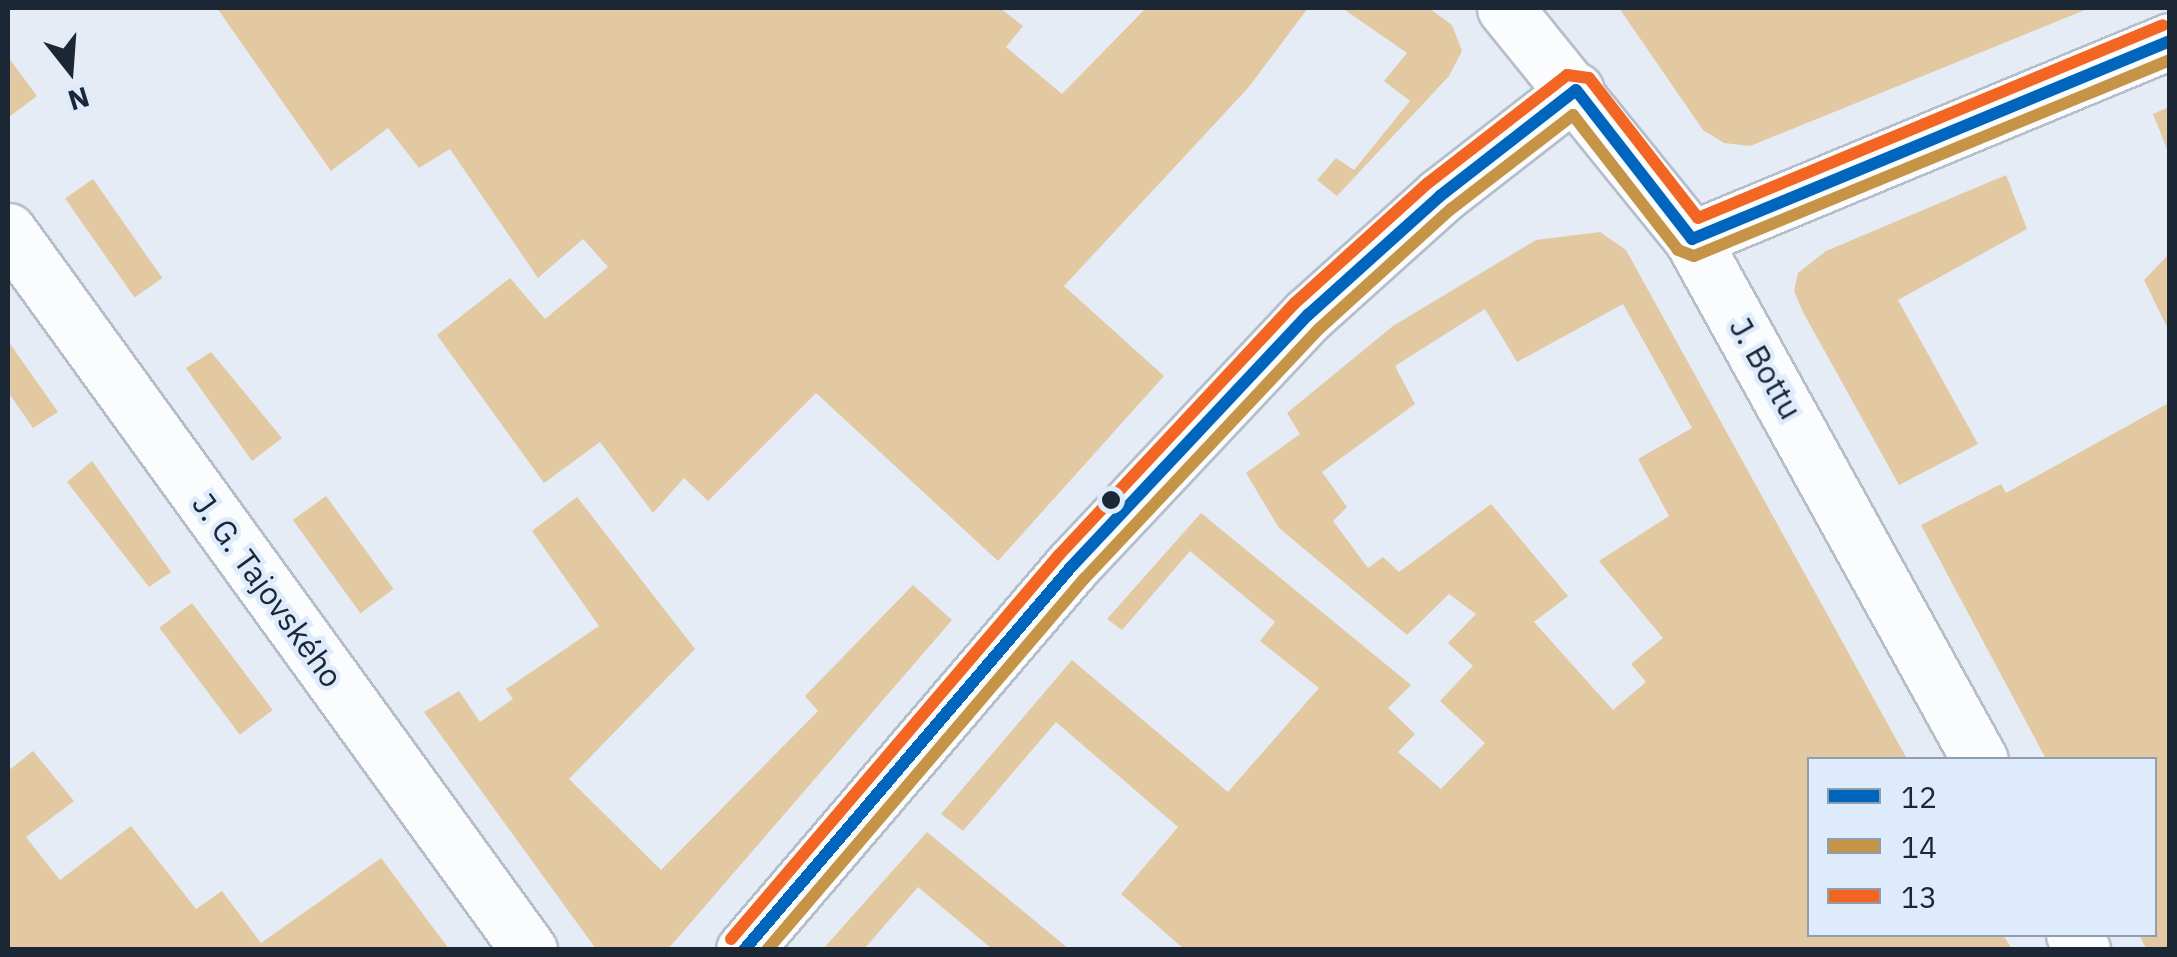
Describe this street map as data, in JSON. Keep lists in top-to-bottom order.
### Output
{
  "streets": {
    "street": ["J. Bottu", "J. G. Tajovského"]
  },
  "lines": ["transit line 13", "transit line 12", "transit line 14"],
  "legend": ["12", "14", "13"],
  "north": "bottom"
}
